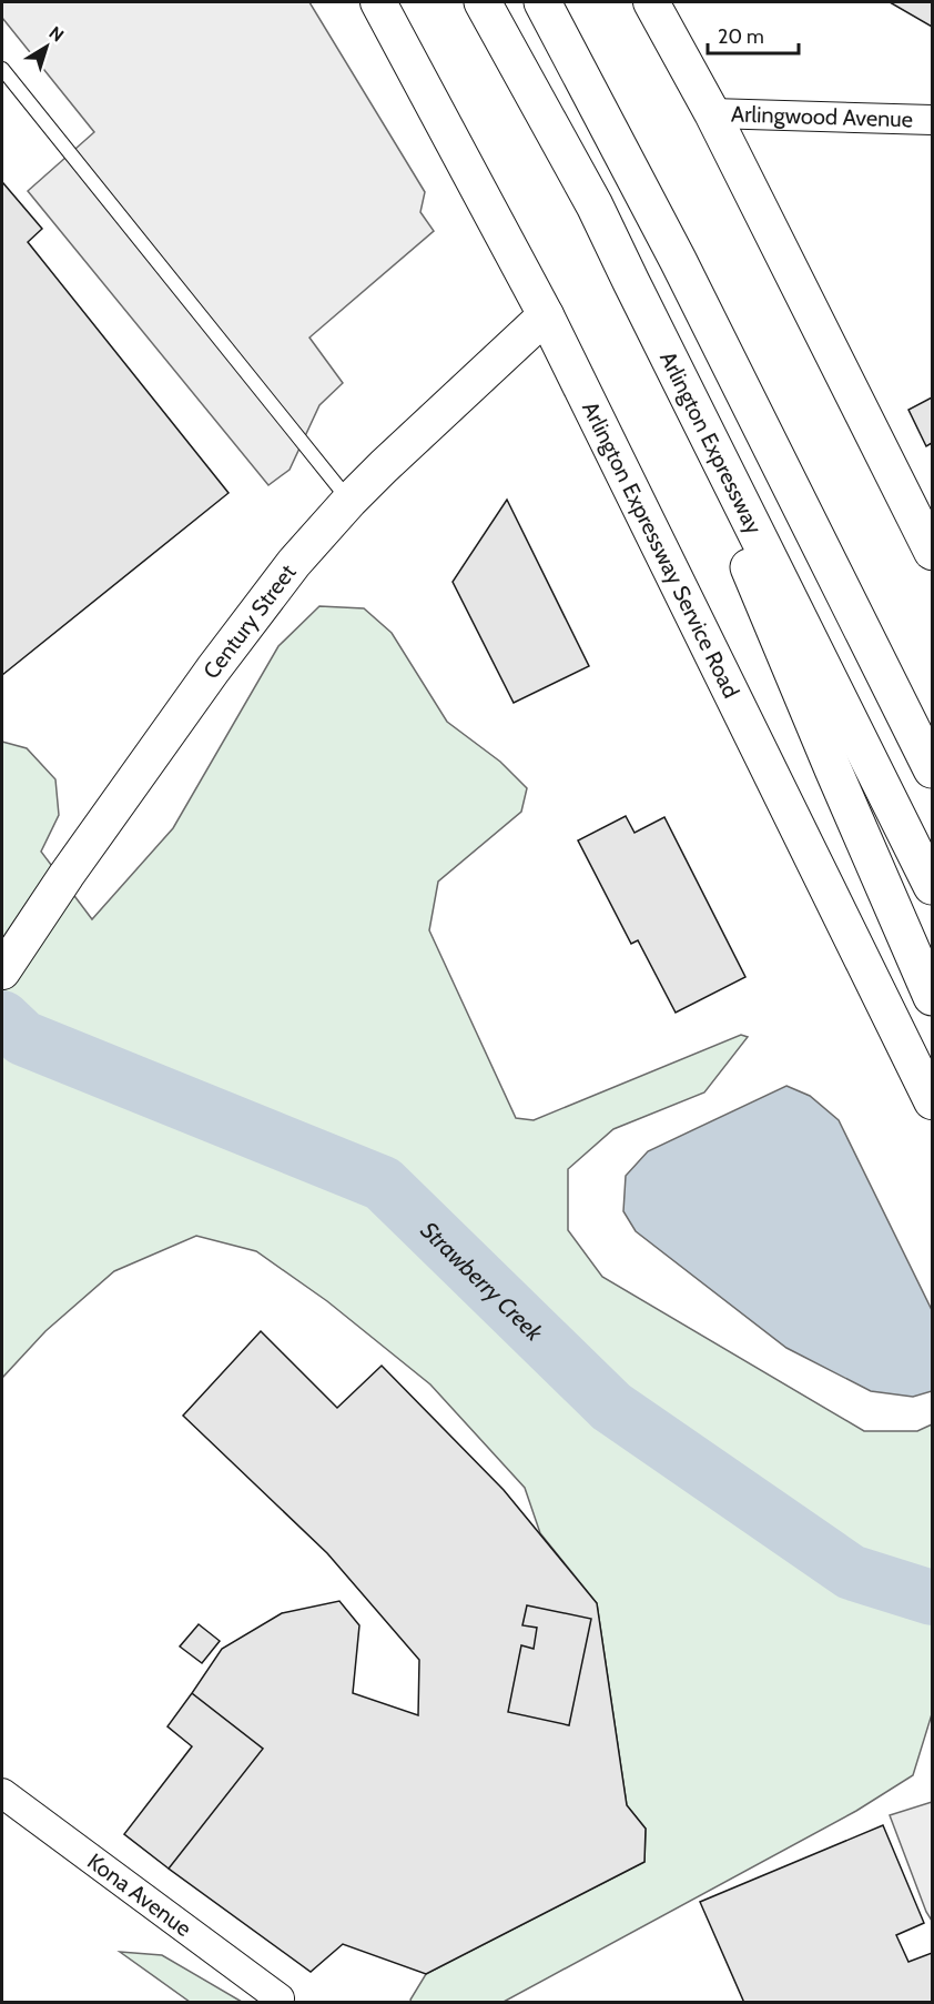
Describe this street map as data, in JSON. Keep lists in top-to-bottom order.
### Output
{
  "streets": {
    "highway": ["Arlington Expressway"],
    "street": [
      "Arlingwood Avenue",
      "Arlington Expressway Service Road",
      "Century Street",
      "Kona Avenue"
    ]
  },
  "crossings": [
    ["Arlington Expressway Service Road", "Century Street"]
  ],
  "water": ["Strawberry Creek"],
  "scale_bar": "20 m",
  "north": "top right"
}
